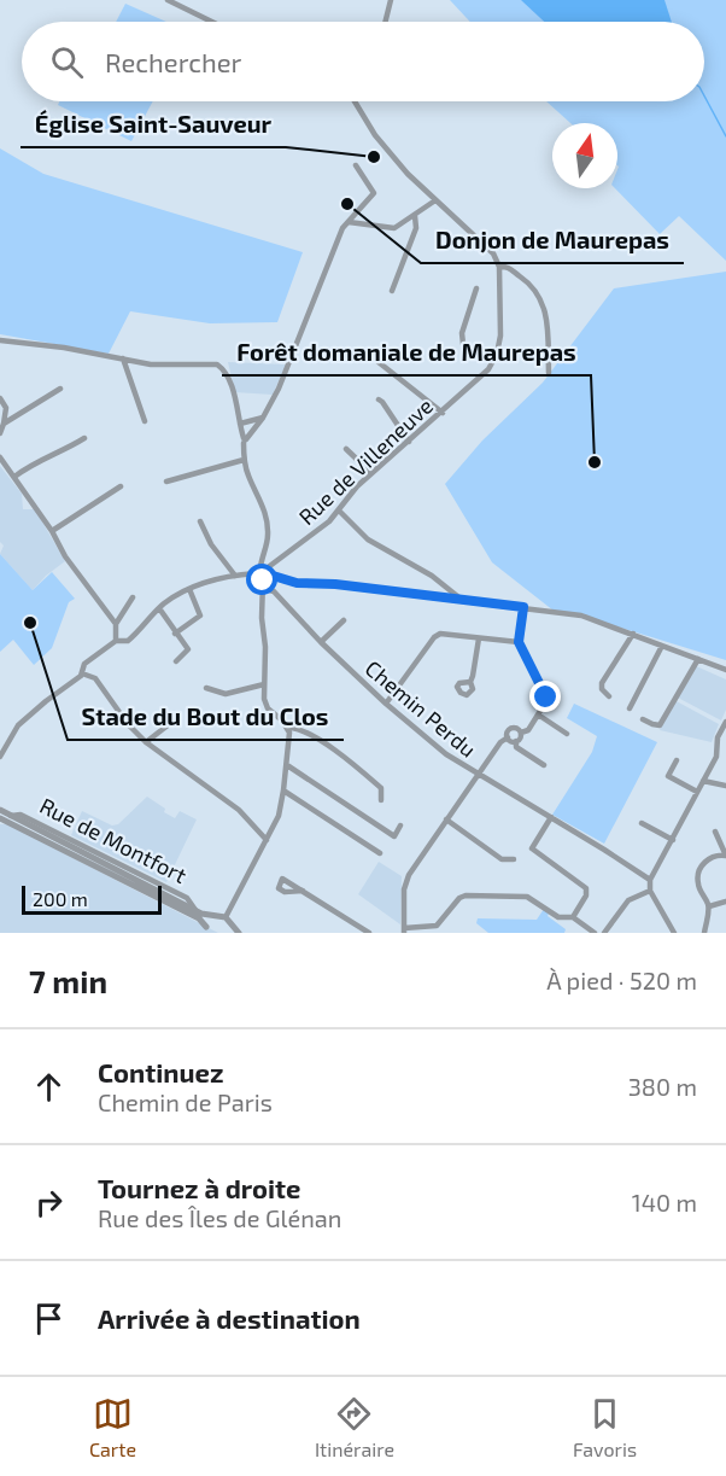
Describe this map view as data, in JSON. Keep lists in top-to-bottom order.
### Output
{
  "streets": {
    "street": ["Rue de Villeneuve", "Chemin Perdu", "Rue de Montfort"]
  },
  "places": [
    "Église Saint-Sauveur",
    "Donjon de Maurepas",
    "Forêt domaniale de Maurepas",
    "Stade du Bout du Clos"
  ],
  "scale_bar": "200 m",
  "north": "top",
  "page": {
    "search": "Rechercher",
    "scale": "200 m",
    "heading": ["7 min", "À pied · 520 m"],
    "list": [
      ["Continuez", "Chemin de Paris", "380 m"],
      ["Tournez à droite", "Rue des Îles de Glénan", "140 m"],
      "Arrivée à destination"
    ],
    "nav": ["Carte", "Itinéraire", "Favoris"]
  }
}
